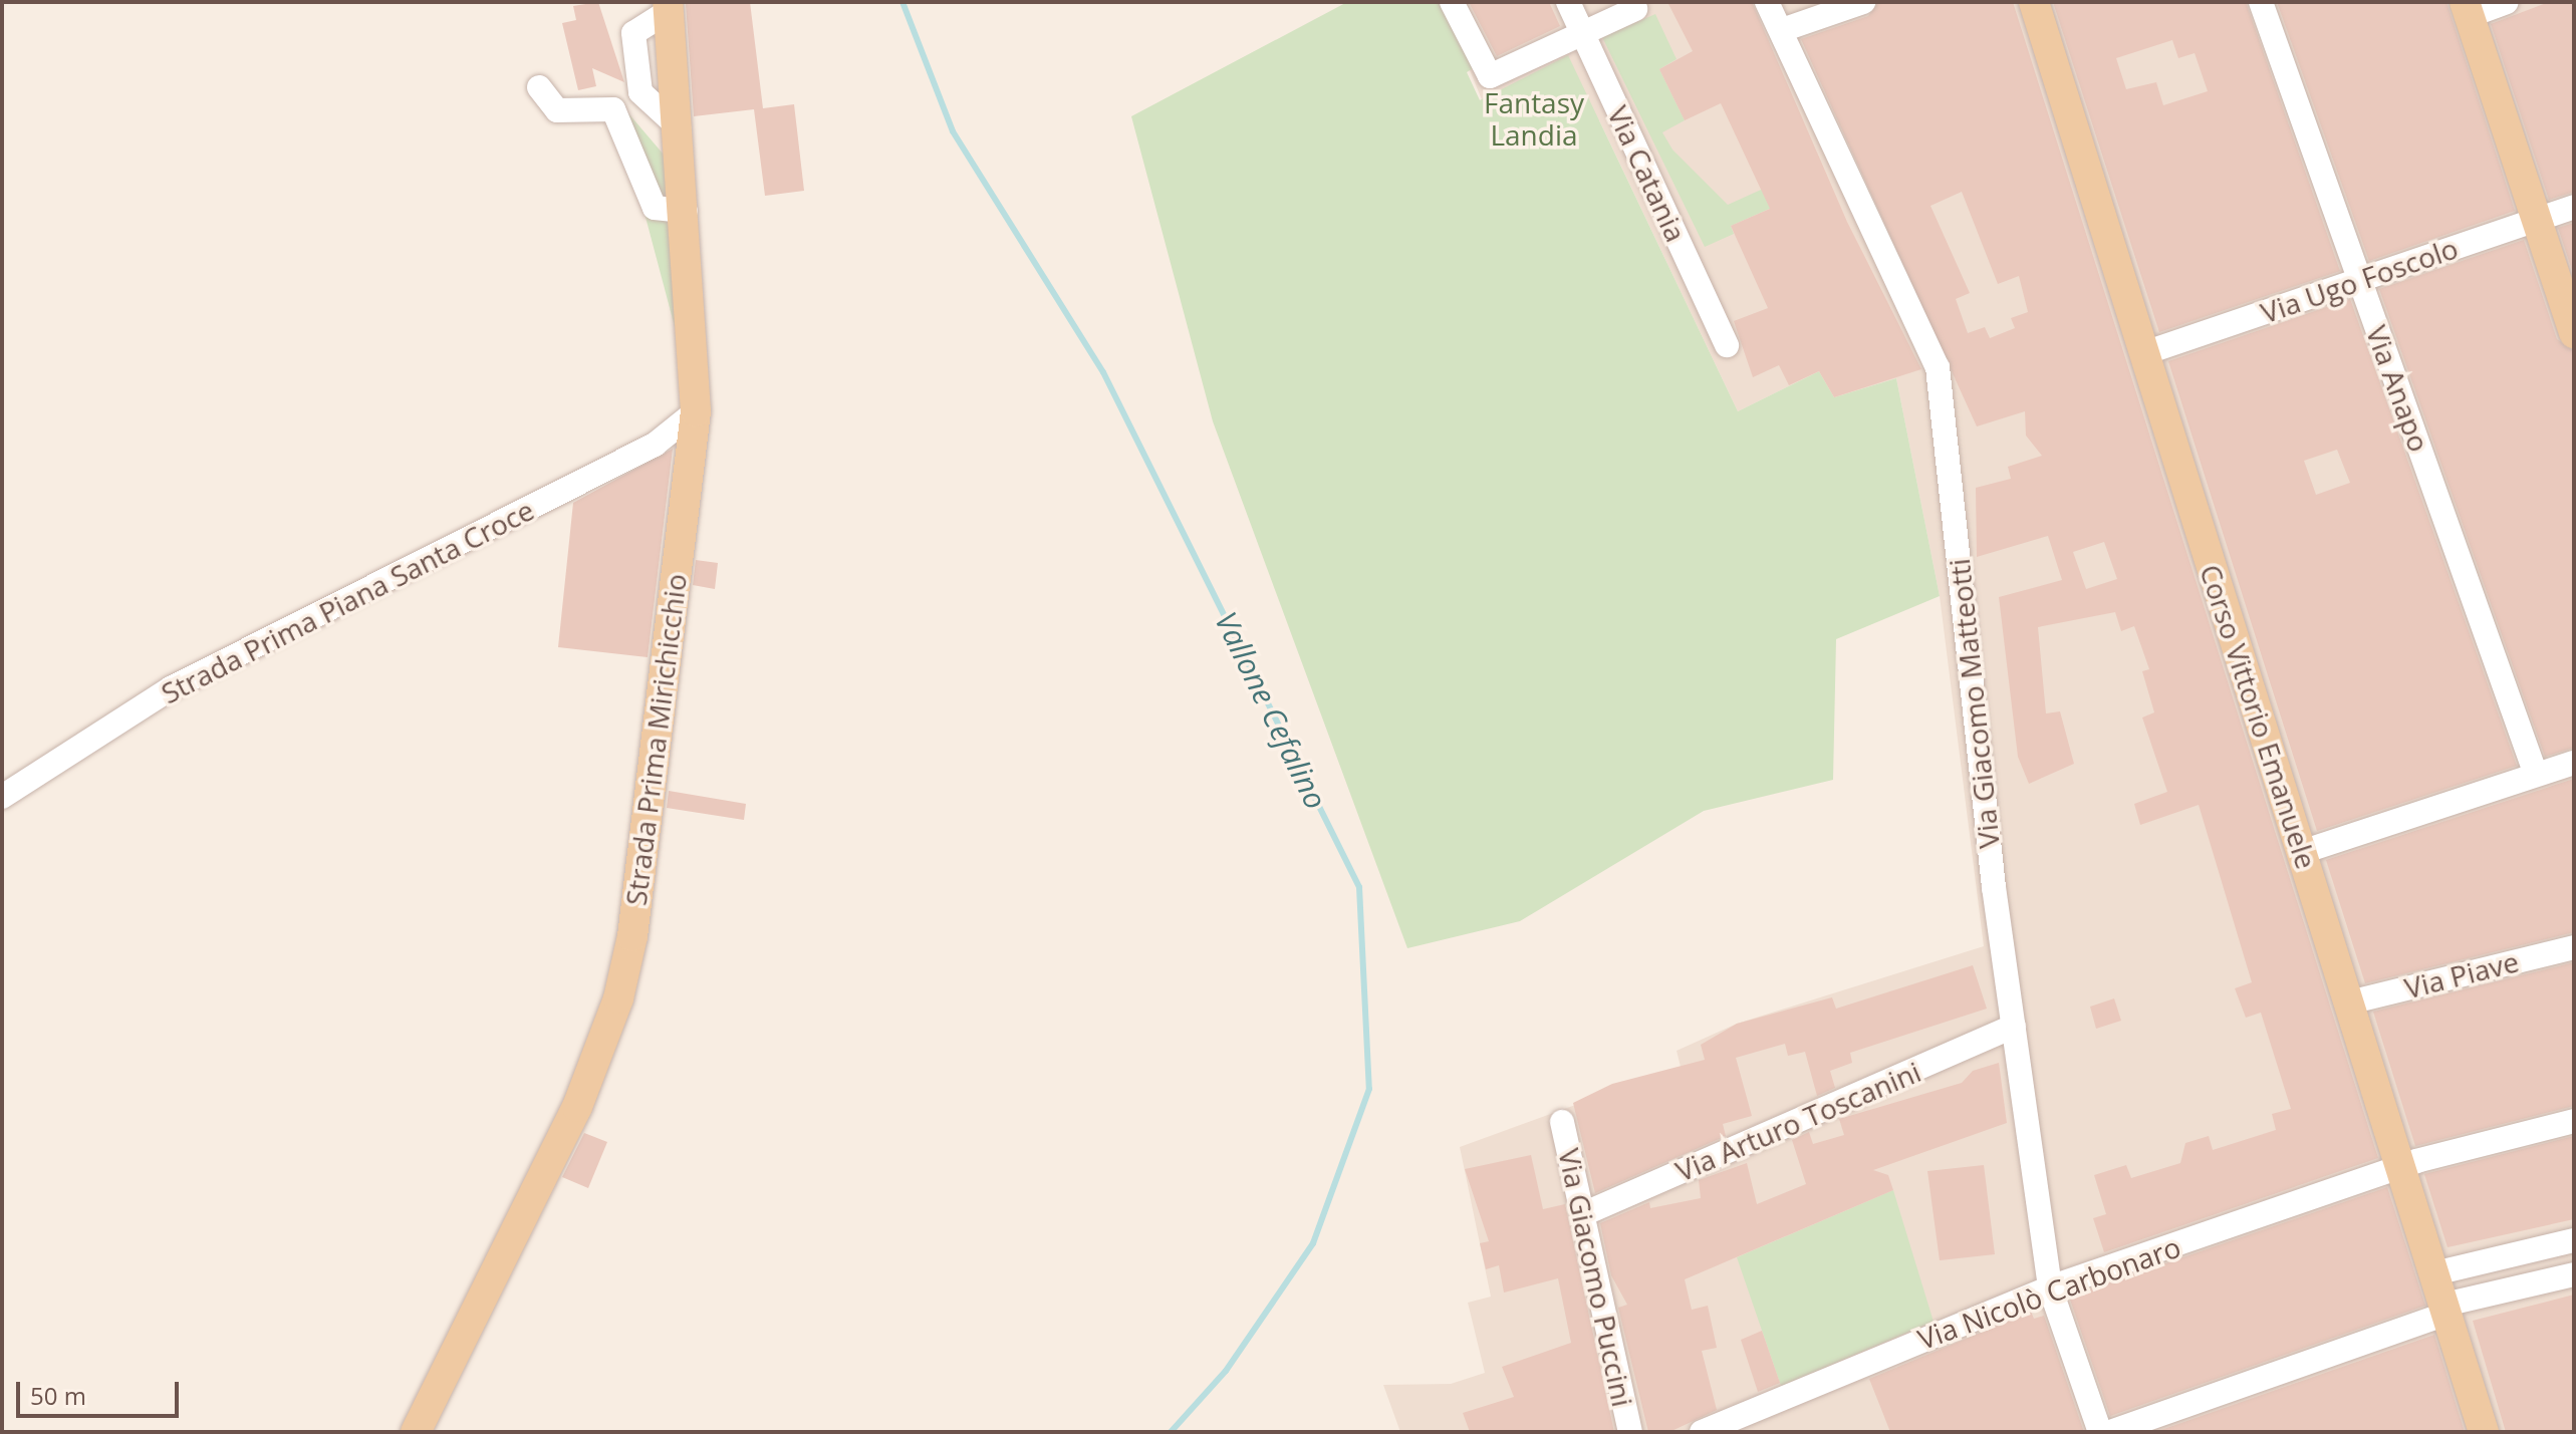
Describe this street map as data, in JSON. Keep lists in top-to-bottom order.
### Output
{
  "streets": {
    "main road": ["Corso Vittorio Emanuele", "Strada Prima Mirichicchio"],
    "street": [
      "Via Catania",
      "Via Ugo Foscolo",
      "Via Anapo",
      "Strada Prima Piana Santa Croce",
      "Via Giacomo Matteotti",
      "Via Piave",
      "Via Arturo Toscanini",
      "Via Giacomo Puccini",
      "Via Nicolò Carbonaro"
    ]
  },
  "crossings": [
    ["Via Ugo Foscolo", "Via Anapo"],
    ["Via Ugo Foscolo", "Corso Vittorio Emanuele"],
    ["Strada Prima Piana Santa Croce", "Strada Prima Mirichicchio"],
    ["Via Giacomo Matteotti", "Via Arturo Toscanini"],
    ["Via Giacomo Matteotti", "Via Nicolò Carbonaro"],
    ["Corso Vittorio Emanuele", "Via Piave"],
    ["Corso Vittorio Emanuele", "Via Nicolò Carbonaro"],
    ["Via Arturo Toscanini", "Via Giacomo Puccini"]
  ],
  "water": ["Vallone Cefalino"],
  "parks": ["Fantasy Landia"],
  "scale_bar": "50 m"
}
